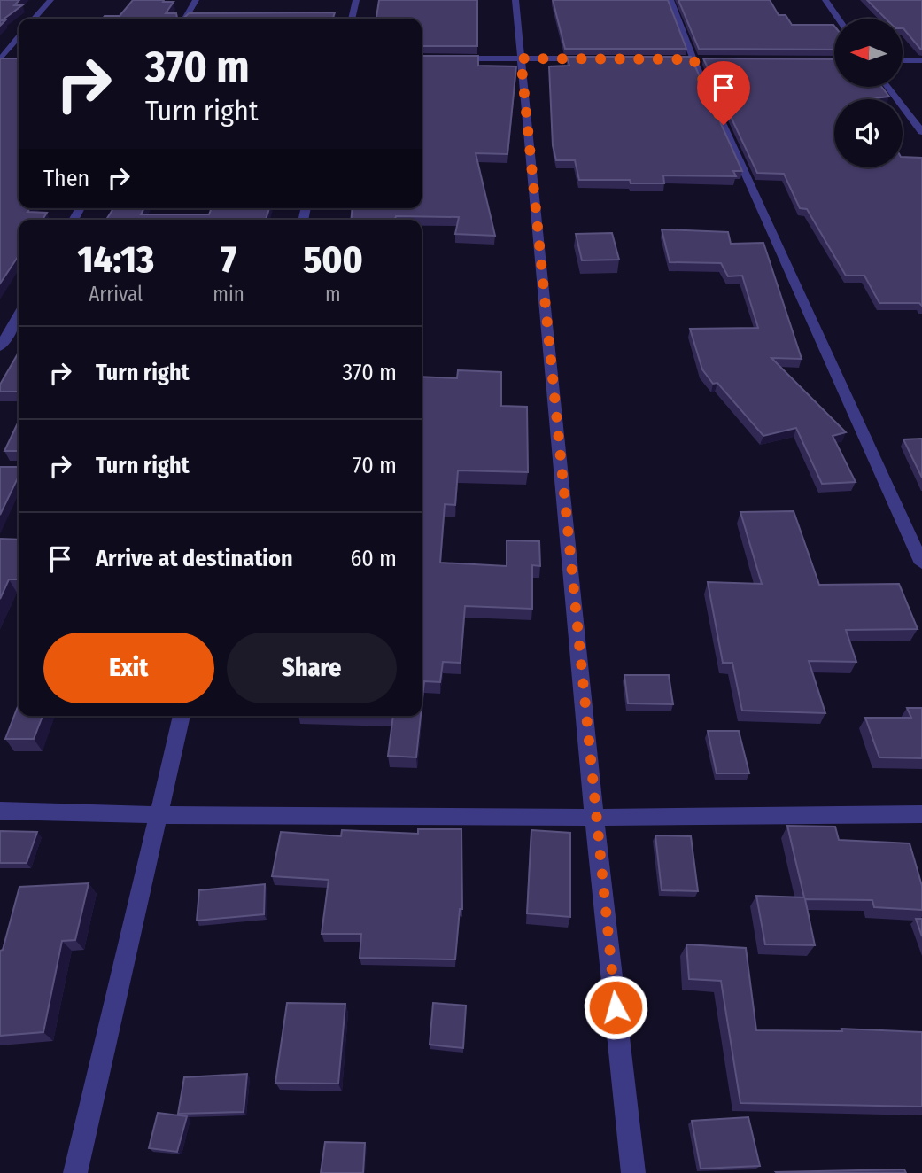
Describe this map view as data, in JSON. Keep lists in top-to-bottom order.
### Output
{
  "north": "left",
  "page": {
    "turn": ["370 m", "Turn right"],
    "then": "Then",
    "eta": [
      "14:13",
      "Arrival",
      "7",
      "min",
      "500",
      "m"
    ],
    "list": [
      {
        "name": "Turn right",
        "value": "370 m"
      },
      {
        "name": "Turn right",
        "value": "70 m"
      },
      {
        "name": "Arrive at destination",
        "value": "60 m"
      }
    ],
    "buttons": ["Exit", "Share"]
  }
}
